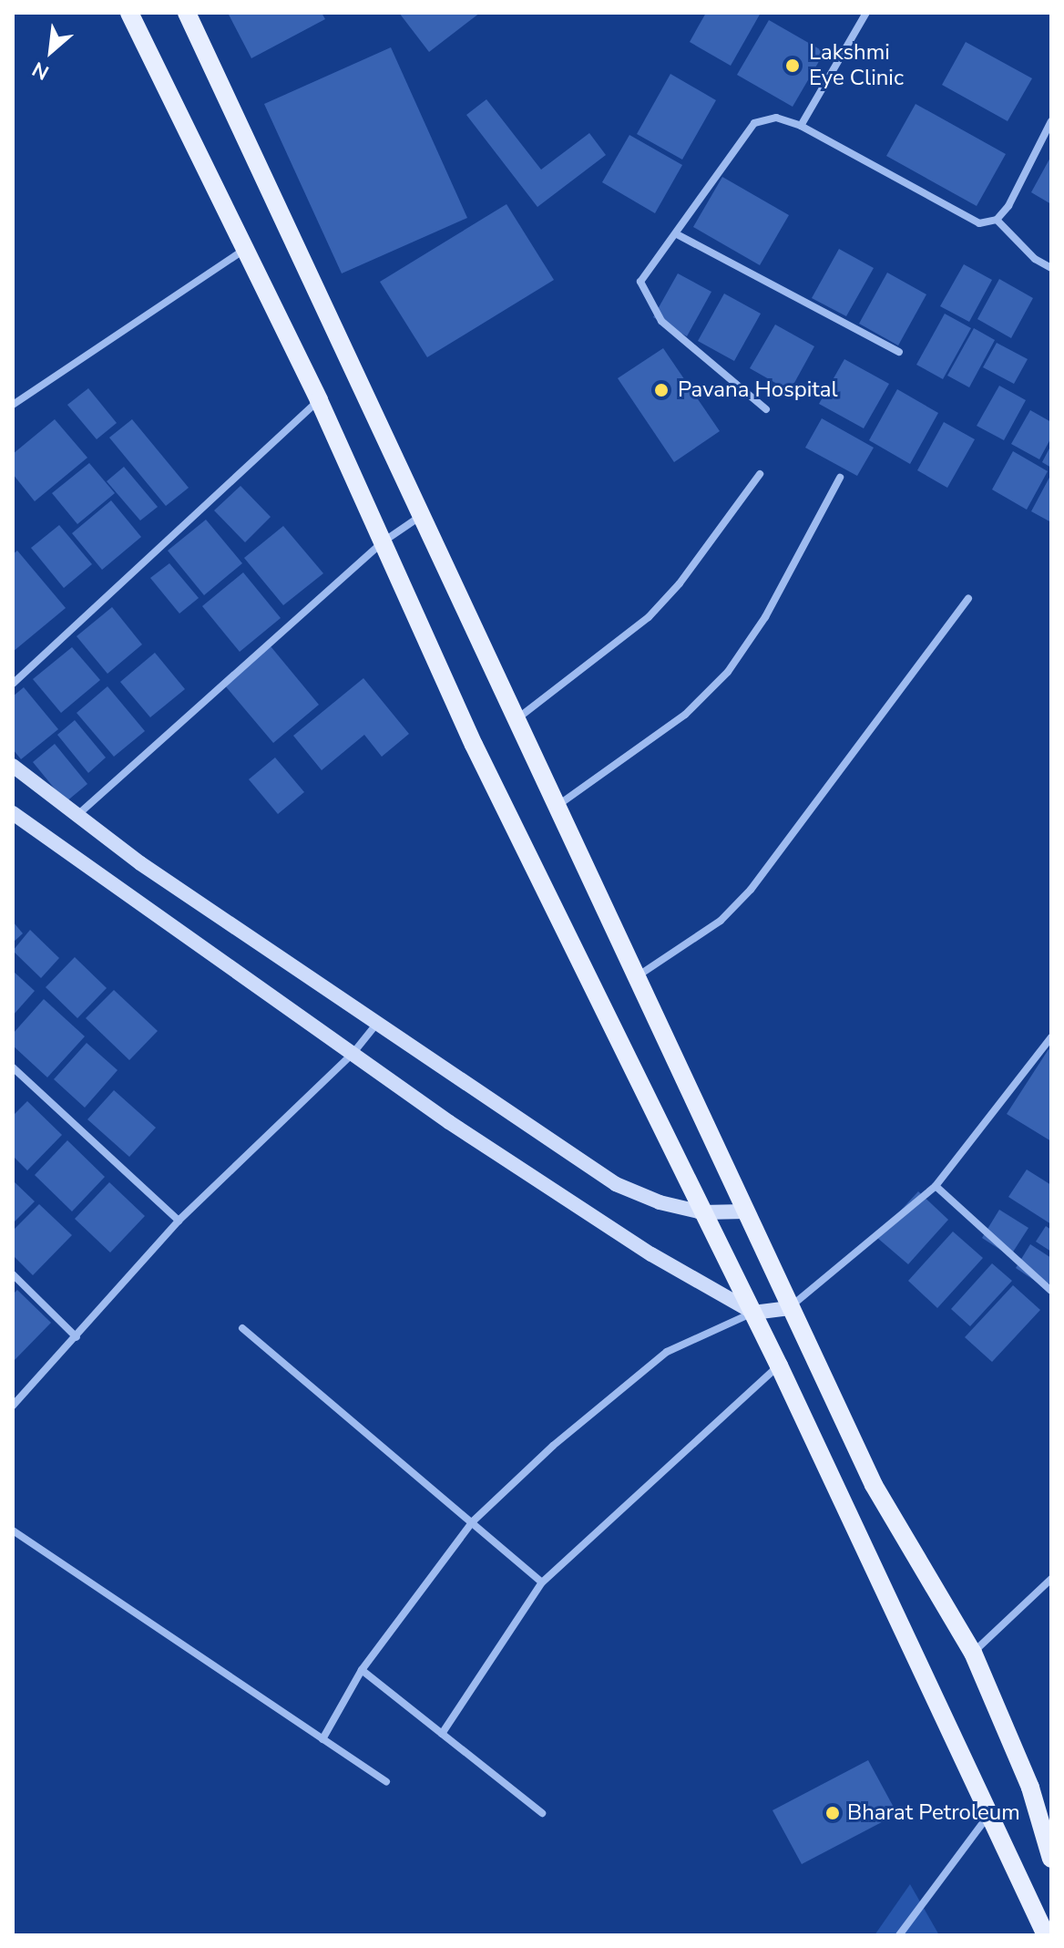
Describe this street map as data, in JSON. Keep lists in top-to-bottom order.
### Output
{
  "places": ["Lakshmi Eye Clinic", "Pavana Hospital", "Bharat Petroleum"],
  "north": "bottom left"
}
